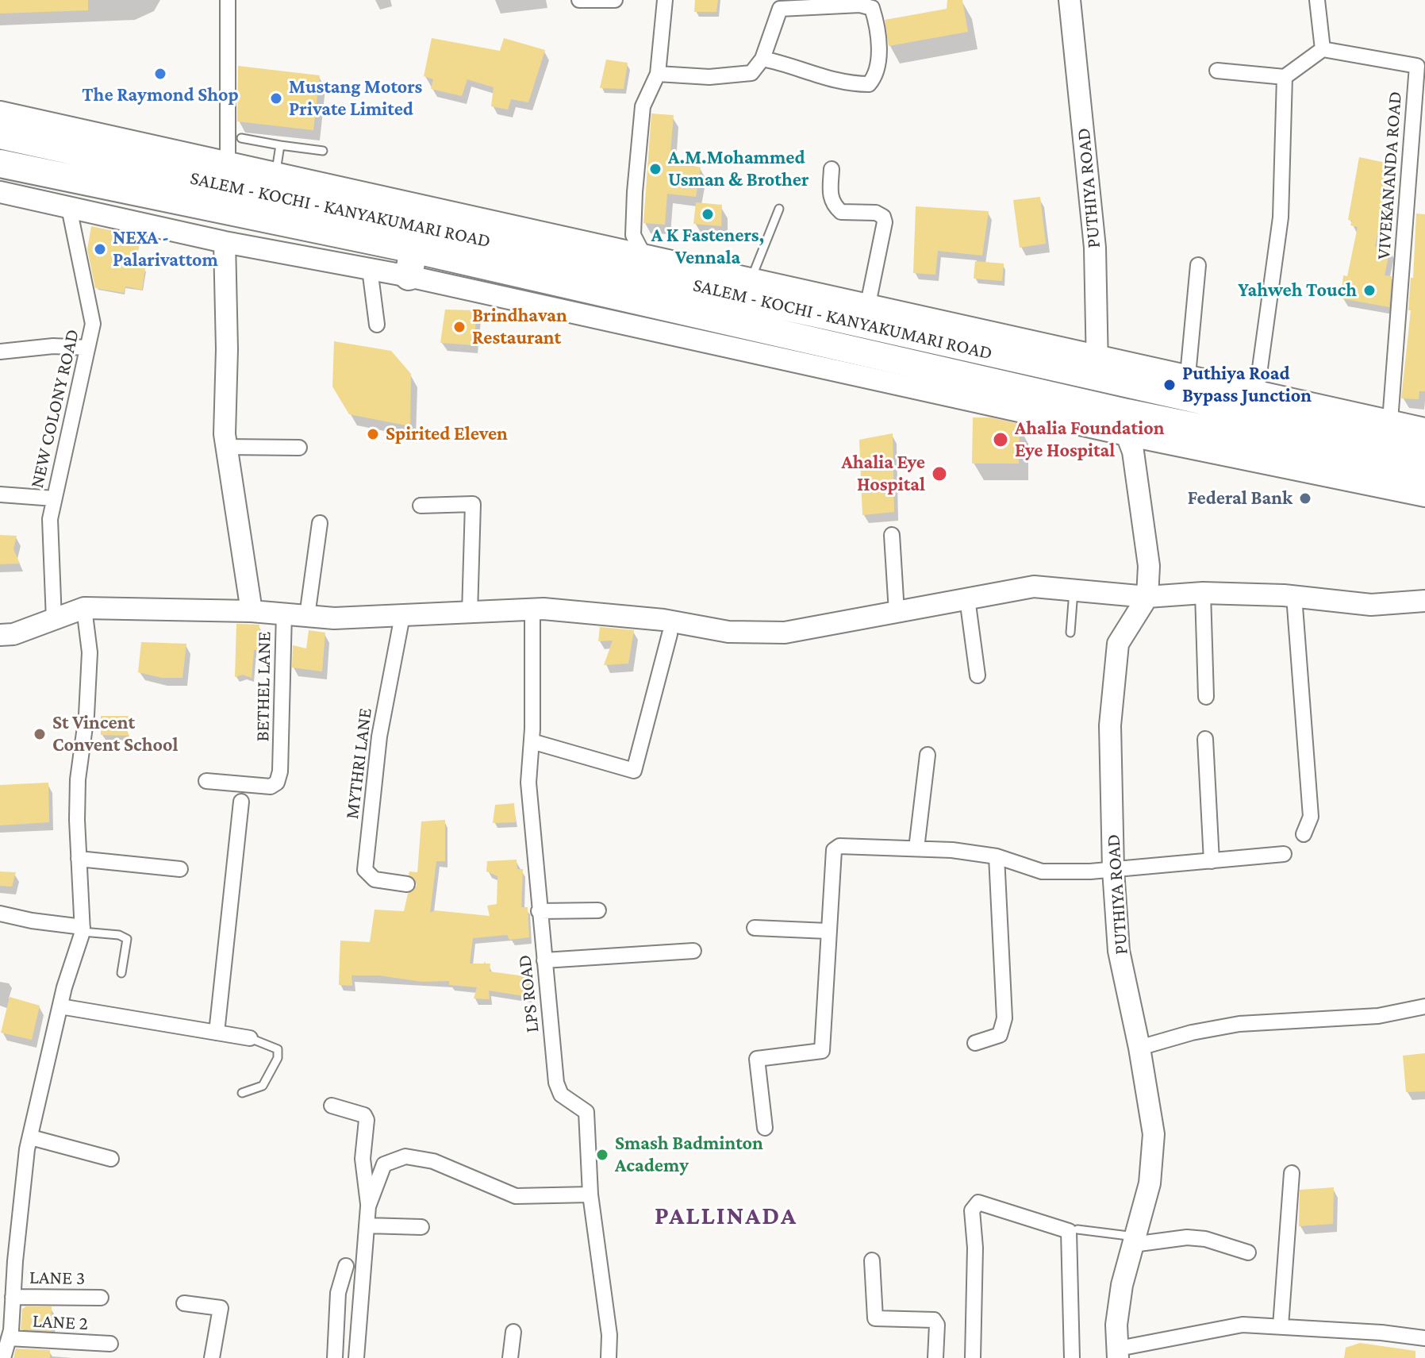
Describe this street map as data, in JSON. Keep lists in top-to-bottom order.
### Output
{
  "streets": {
    "highway": ["SALEM - KOCHI - KANYAKUMARI ROAD"],
    "street": [
      "VIVEKANANDA ROAD",
      "PUTHIYA ROAD",
      "NEW COLONY ROAD",
      "BETHEL LANE",
      "MYTHRI LANE",
      "LPS ROAD",
      "LANE 3",
      "LANE 2"
    ]
  },
  "crossings": [
    ["PUTHIYA ROAD", "SALEM - KOCHI - KANYAKUMARI ROAD"]
  ],
  "districts": ["PALLINADA"],
  "places": [
    "The Raymond Shop",
    "Mustang Motors Private Limited",
    "A.M.Mohammed Usman & Brother",
    "A K Fasteners, Vennala",
    "NEXA - Palarivattom",
    "Yahweh Touch",
    "Brindhavan Restaurant",
    "Puthiya Road Bypass Junction",
    "Spirited Eleven",
    "Ahalia Foundation Eye Hospital",
    "Ahalia Eye Hospital",
    "Federal Bank",
    "St Vincent Convent School",
    "Smash Badminton Academy"
  ]
}
